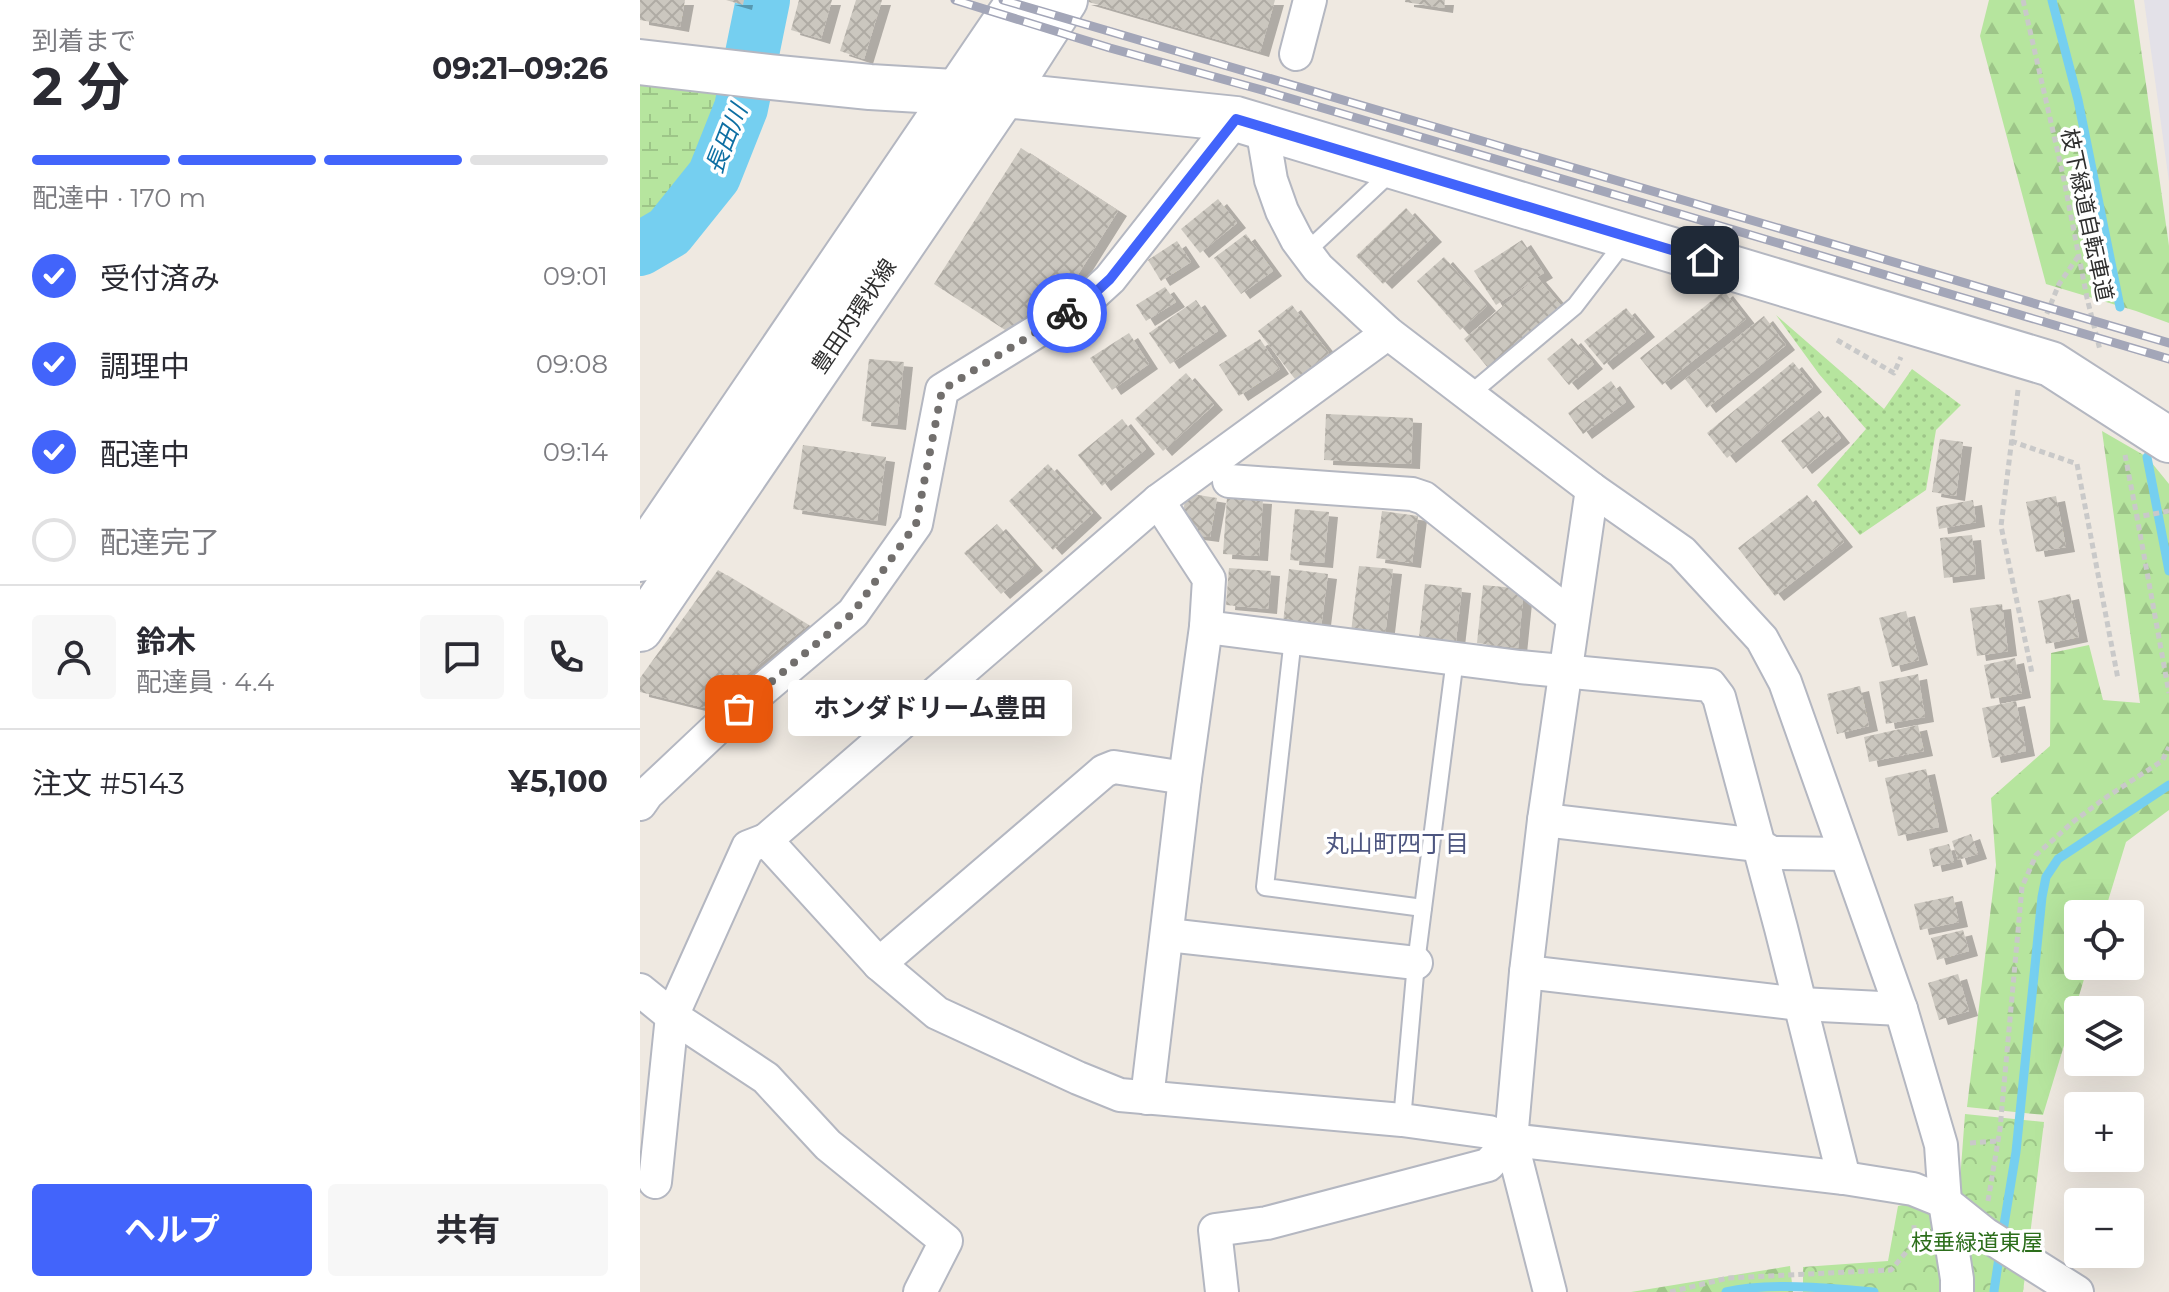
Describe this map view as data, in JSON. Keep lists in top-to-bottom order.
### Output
{
  "streets": {
    "street": ["豊田内環状線"],
    "path": ["枝下緑道自転車道"]
  },
  "districts": ["丸山町四丁目"],
  "water": ["長田川"],
  "parks": ["枝垂緑道東屋"],
  "places": ["ホンダドリーム豊田"],
  "page": {
    "heading": ["2 分", "到着まで", "09:21–09:26"],
    "panel": [
      "鈴木",
      "配達員 · 4.4",
      "注文 #5143",
      "¥5,100"
    ],
    "bar": "配達中 · 170 m",
    "list": [
      ["受付済み", "09:01"],
      ["調理中", "09:08"],
      ["配達中", "09:14"],
      "配達完了"
    ],
    "bubble": "ホンダドリーム豊田",
    "map_buttons": ["+", "−"],
    "buttons": ["ヘルプ", "共有"]
  }
}
